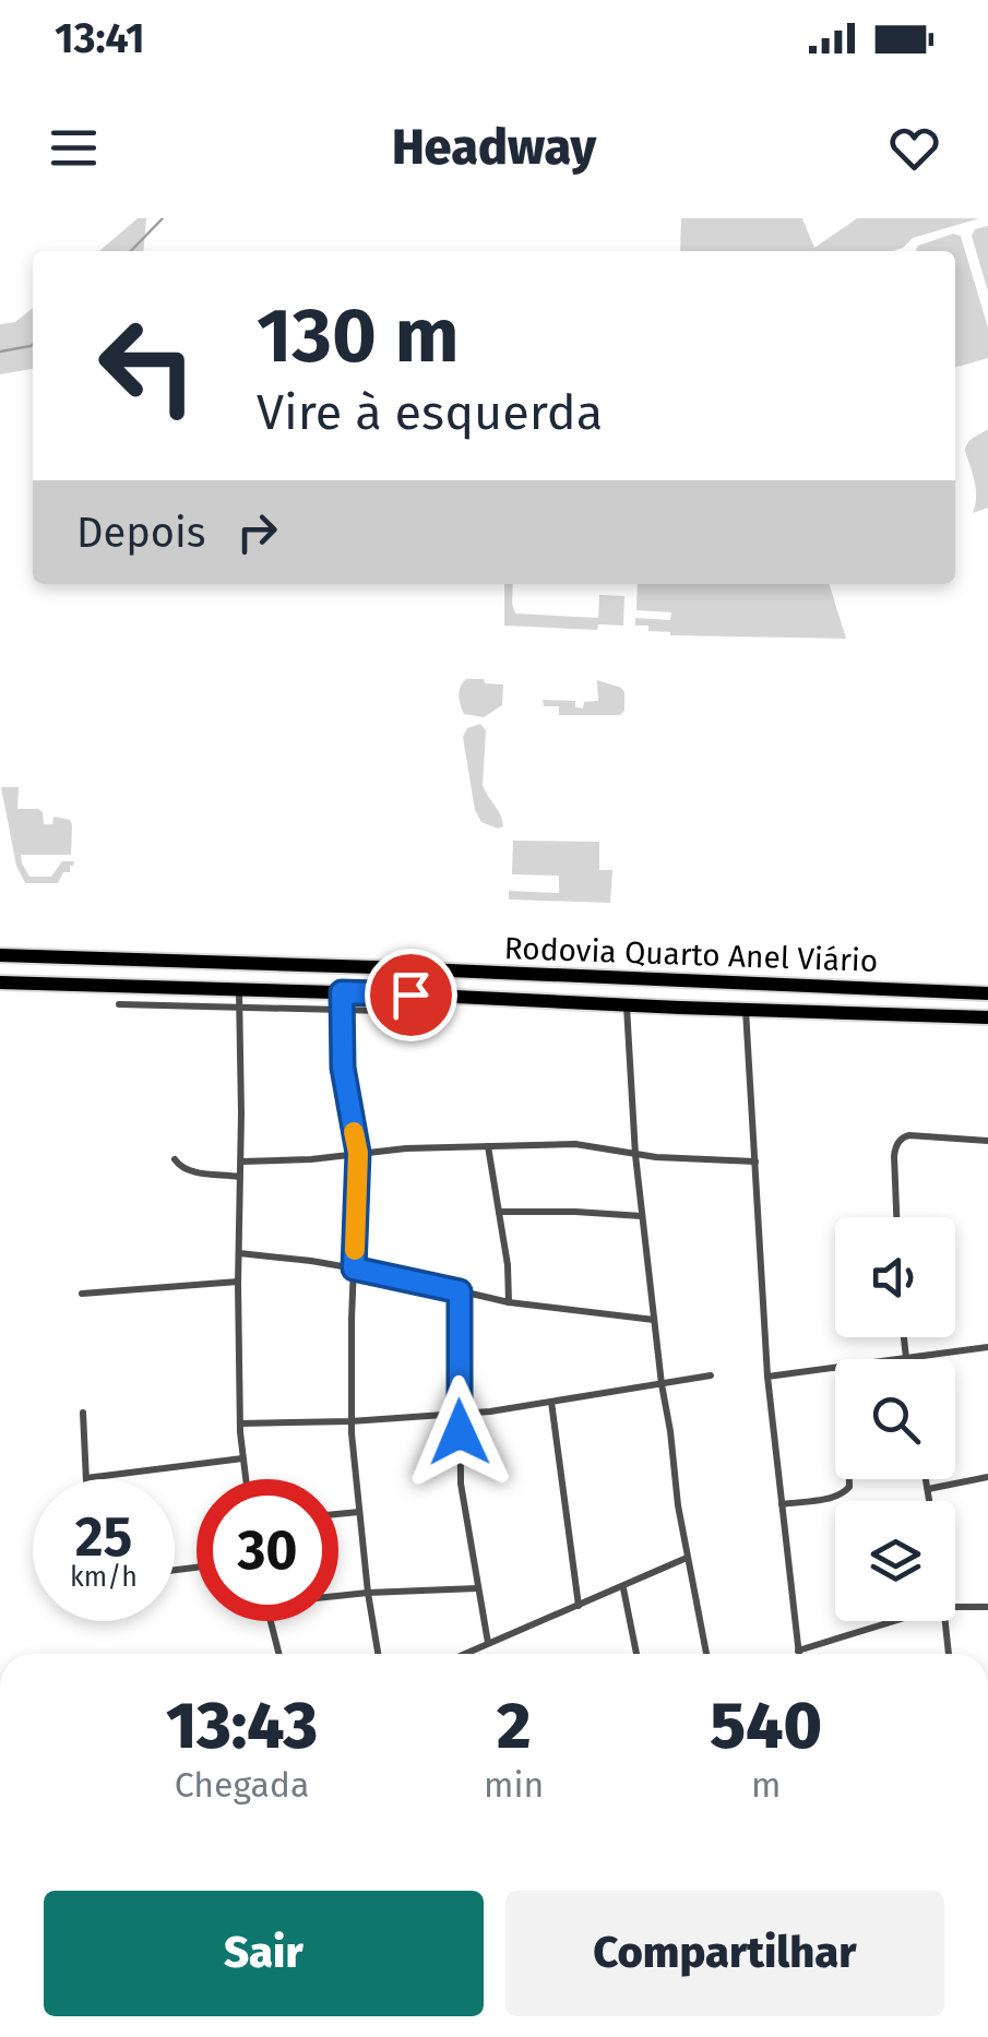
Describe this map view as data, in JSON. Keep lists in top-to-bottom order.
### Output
{
  "streets": {
    "highway": ["Rodovia Quarto Anel Viário"]
  },
  "page": {
    "status": "13:41",
    "header": "Headway",
    "turn": ["130 m", "Vire à esquerda"],
    "then": "Depois",
    "speed": "25 km/h",
    "limit": "30",
    "eta": [
      "13:43",
      "Chegada",
      "2",
      "min",
      "540",
      "m"
    ],
    "buttons": ["Sair", "Compartilhar"]
  }
}
